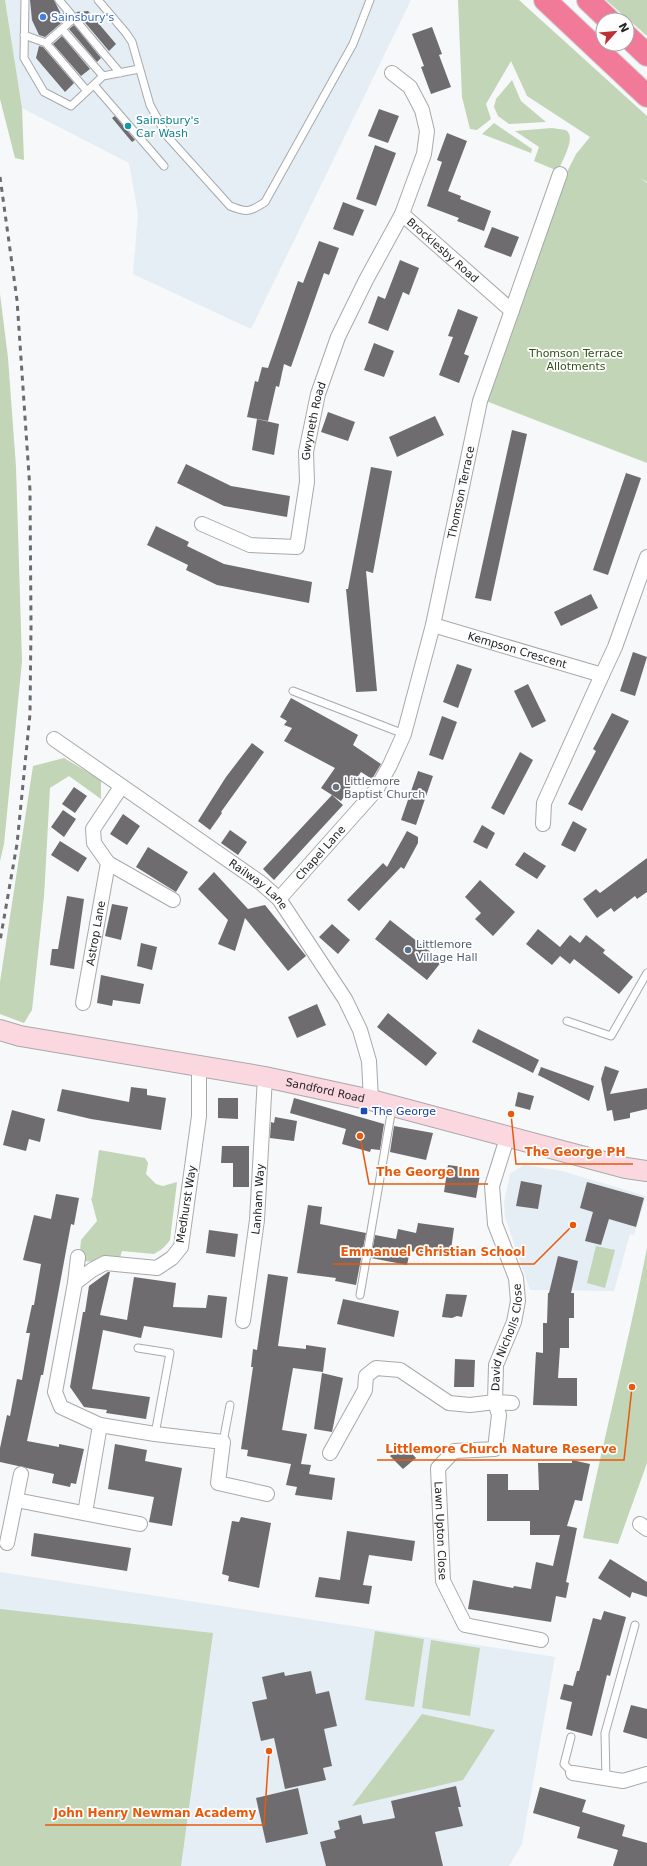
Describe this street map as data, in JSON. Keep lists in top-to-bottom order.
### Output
{
  "streets": {
    "street": [
      "Brocklesby Road",
      "Gwyneth Road",
      "Thomson Terrace",
      "Kempson Crescent",
      "Chapel Lane",
      "Railway Lane",
      "Astrop Lane",
      "Sandford Road",
      "Lanham Way",
      "Medhurst Way",
      "David Nicholls Close",
      "Lawn Upton Close"
    ]
  },
  "crossings": [
    ["Brocklesby Road", "Gwyneth Road"],
    ["Brocklesby Road", "Thomson Terrace"],
    ["Thomson Terrace", "Kempson Crescent"],
    ["Thomson Terrace", "Chapel Lane"],
    ["Chapel Lane", "Railway Lane"],
    ["Railway Lane", "Sandford Road"],
    ["Sandford Road", "Lanham Way"],
    ["Sandford Road", "Medhurst Way"],
    ["Sandford Road", "David Nicholls Close"],
    ["David Nicholls Close", "Lawn Upton Close"]
  ],
  "parks": ["Thomson Terrace Allotments"],
  "places": {
    "other": [
      "Sainsbury's",
      "Sainsbury's Car Wash",
      "Littlemore Baptist Church",
      "Littlemore Village Hall",
      "The George PH",
      "The George Inn",
      "Emmanuel Christian School",
      "Littlemore Church Nature Reserve",
      "John Henry Newman Academy"
    ],
    "transit": ["The George"]
  },
  "north": "top right"
}
